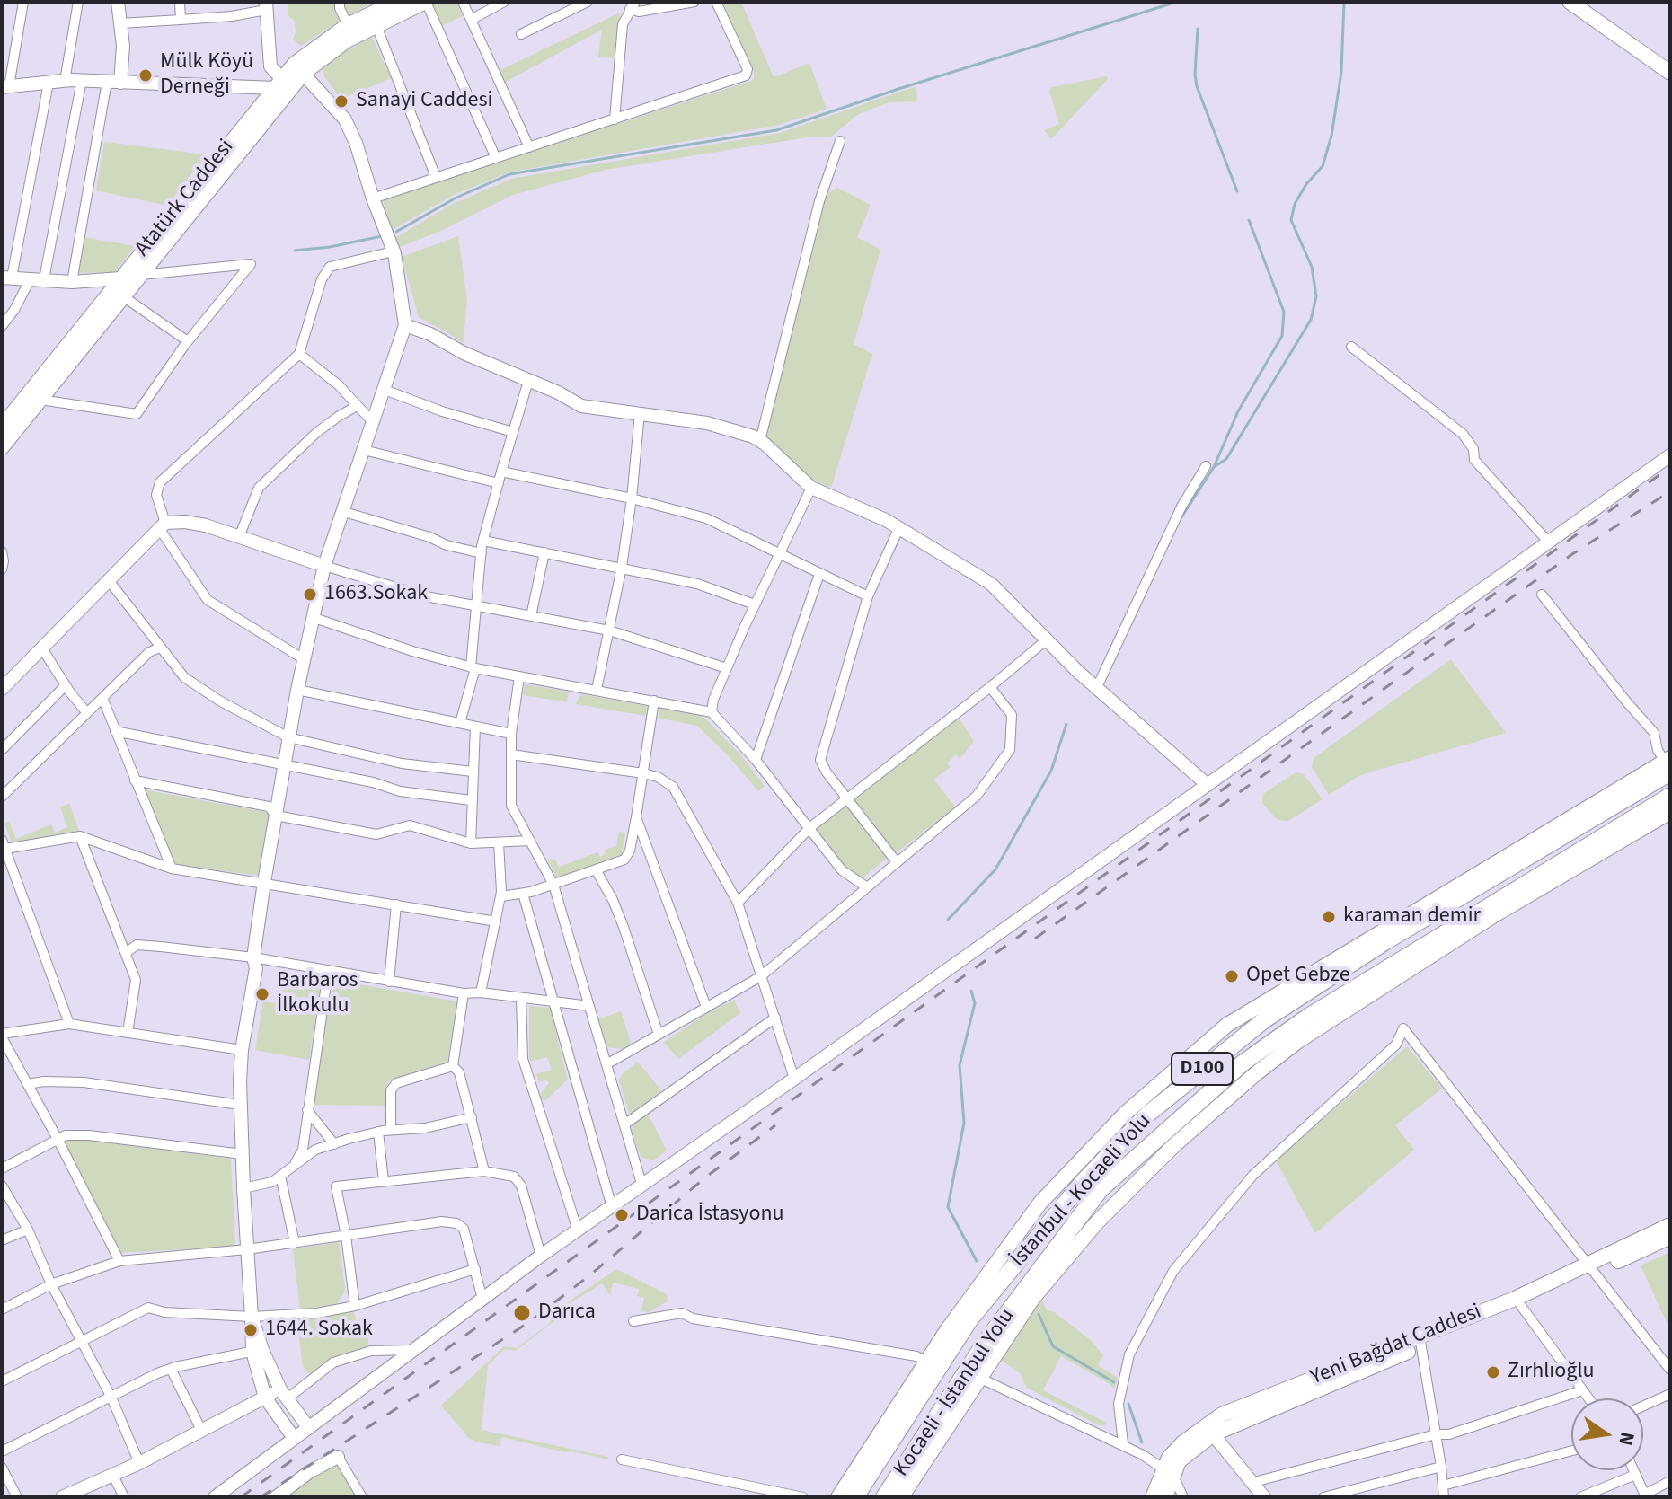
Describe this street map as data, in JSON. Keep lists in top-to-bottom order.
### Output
{
  "streets": {
    "highway": ["D100", "İstanbul - Kocaeli Yolu", "Kocaeli - İstanbul Yolu"],
    "main road": ["Atatürk Caddesi", "Yeni Bağdat Caddesi"]
  },
  "places": [
    "Mülk Köyü Derneği",
    "Sanayi Caddesi",
    "1663.Sokak",
    "karaman demir",
    "Opet Gebze",
    "Barbaros İlkokulu",
    "Darica İstasyonu",
    "Darıca",
    "1644. Sokak",
    "Zırhlıoğlu"
  ],
  "north": "right"
}
